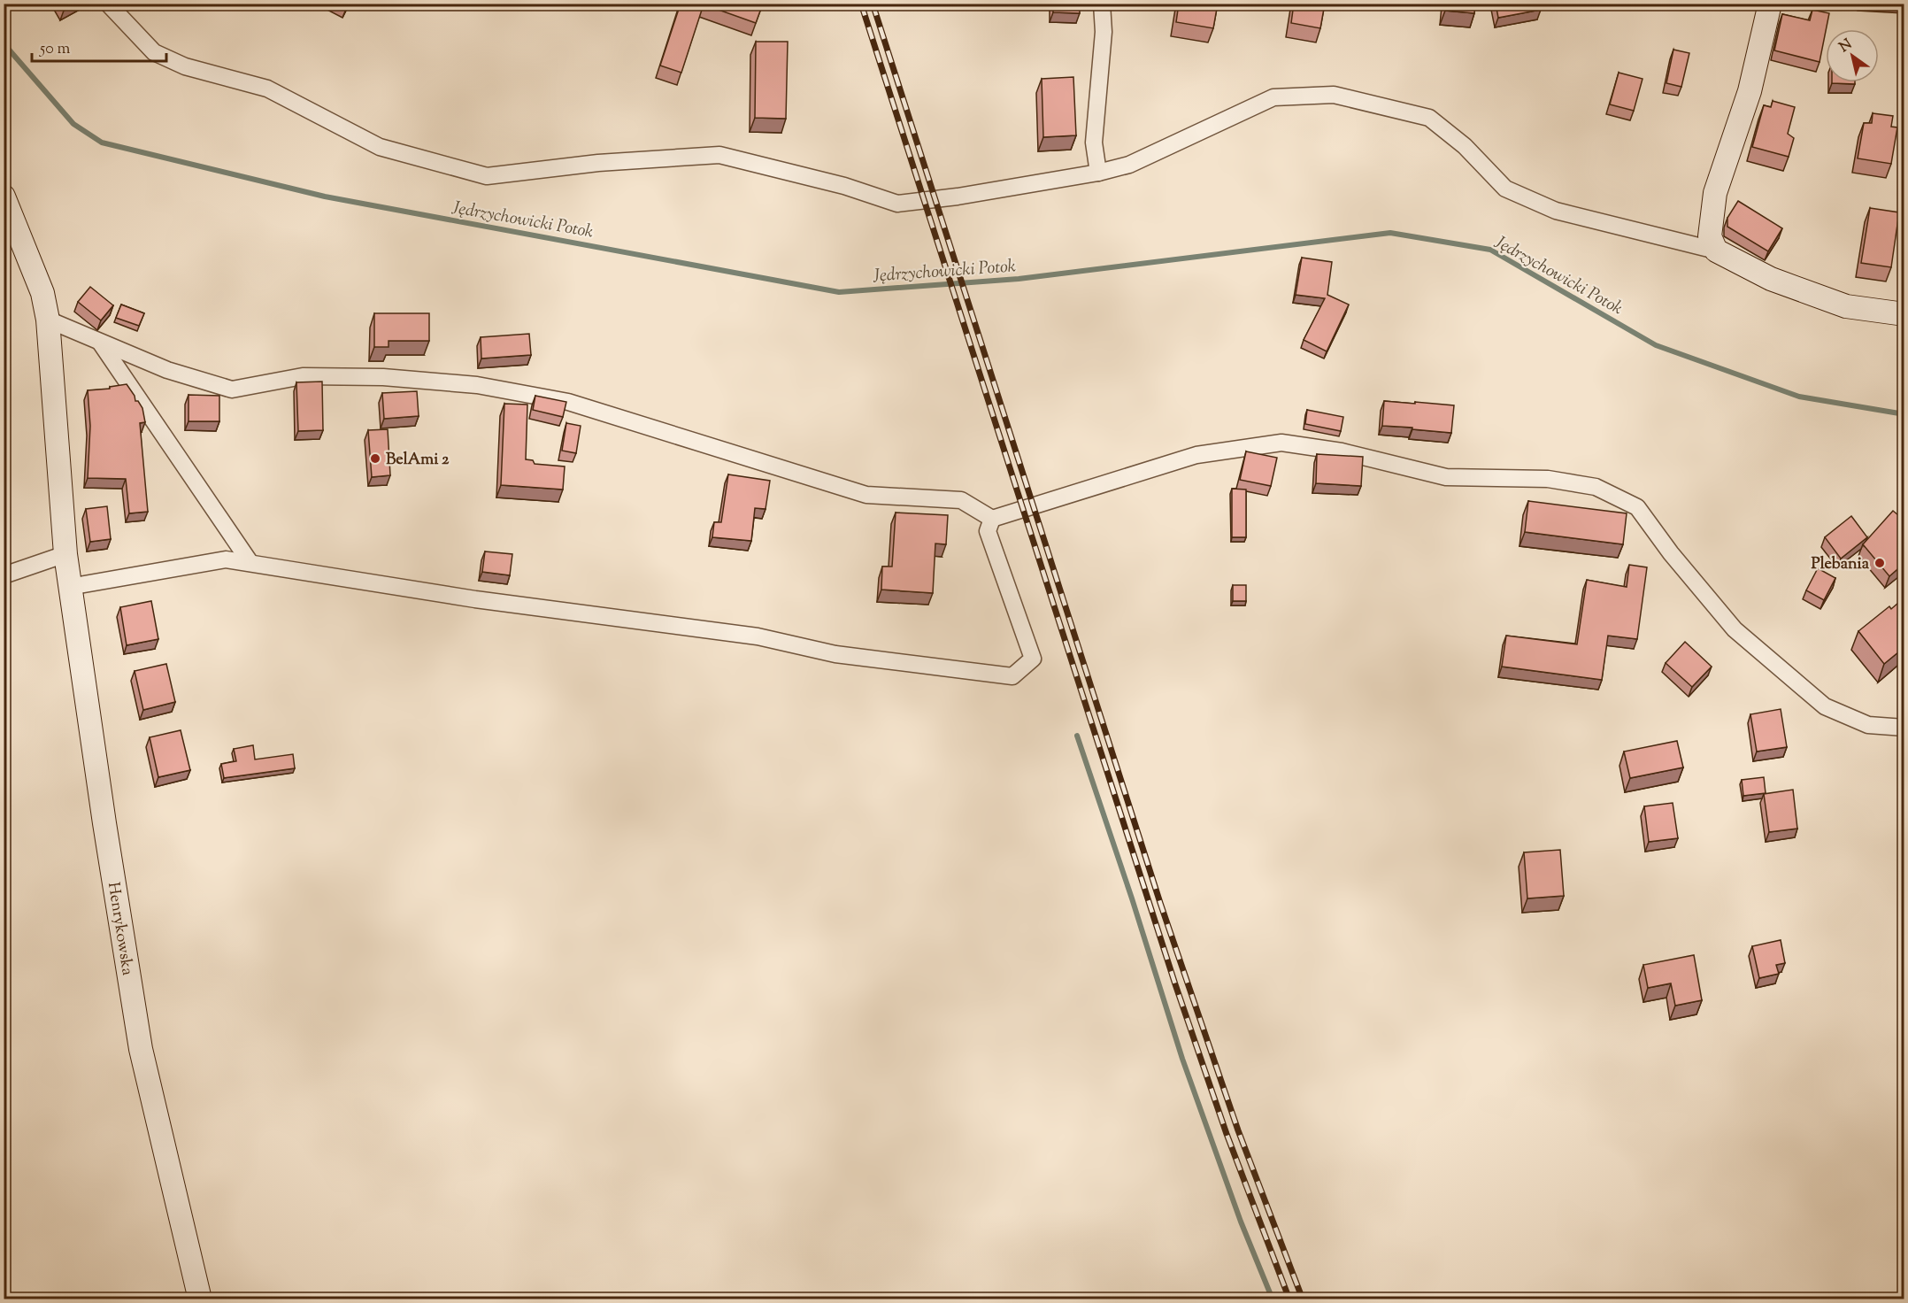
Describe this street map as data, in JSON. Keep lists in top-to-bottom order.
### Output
{
  "streets": {
    "main road": ["Henrykowska"]
  },
  "water": ["Jędrzychowicki Potok"],
  "places": ["BelAmi 2", "Plebania"],
  "scale_bar": "50 m",
  "north": "top left"
}
